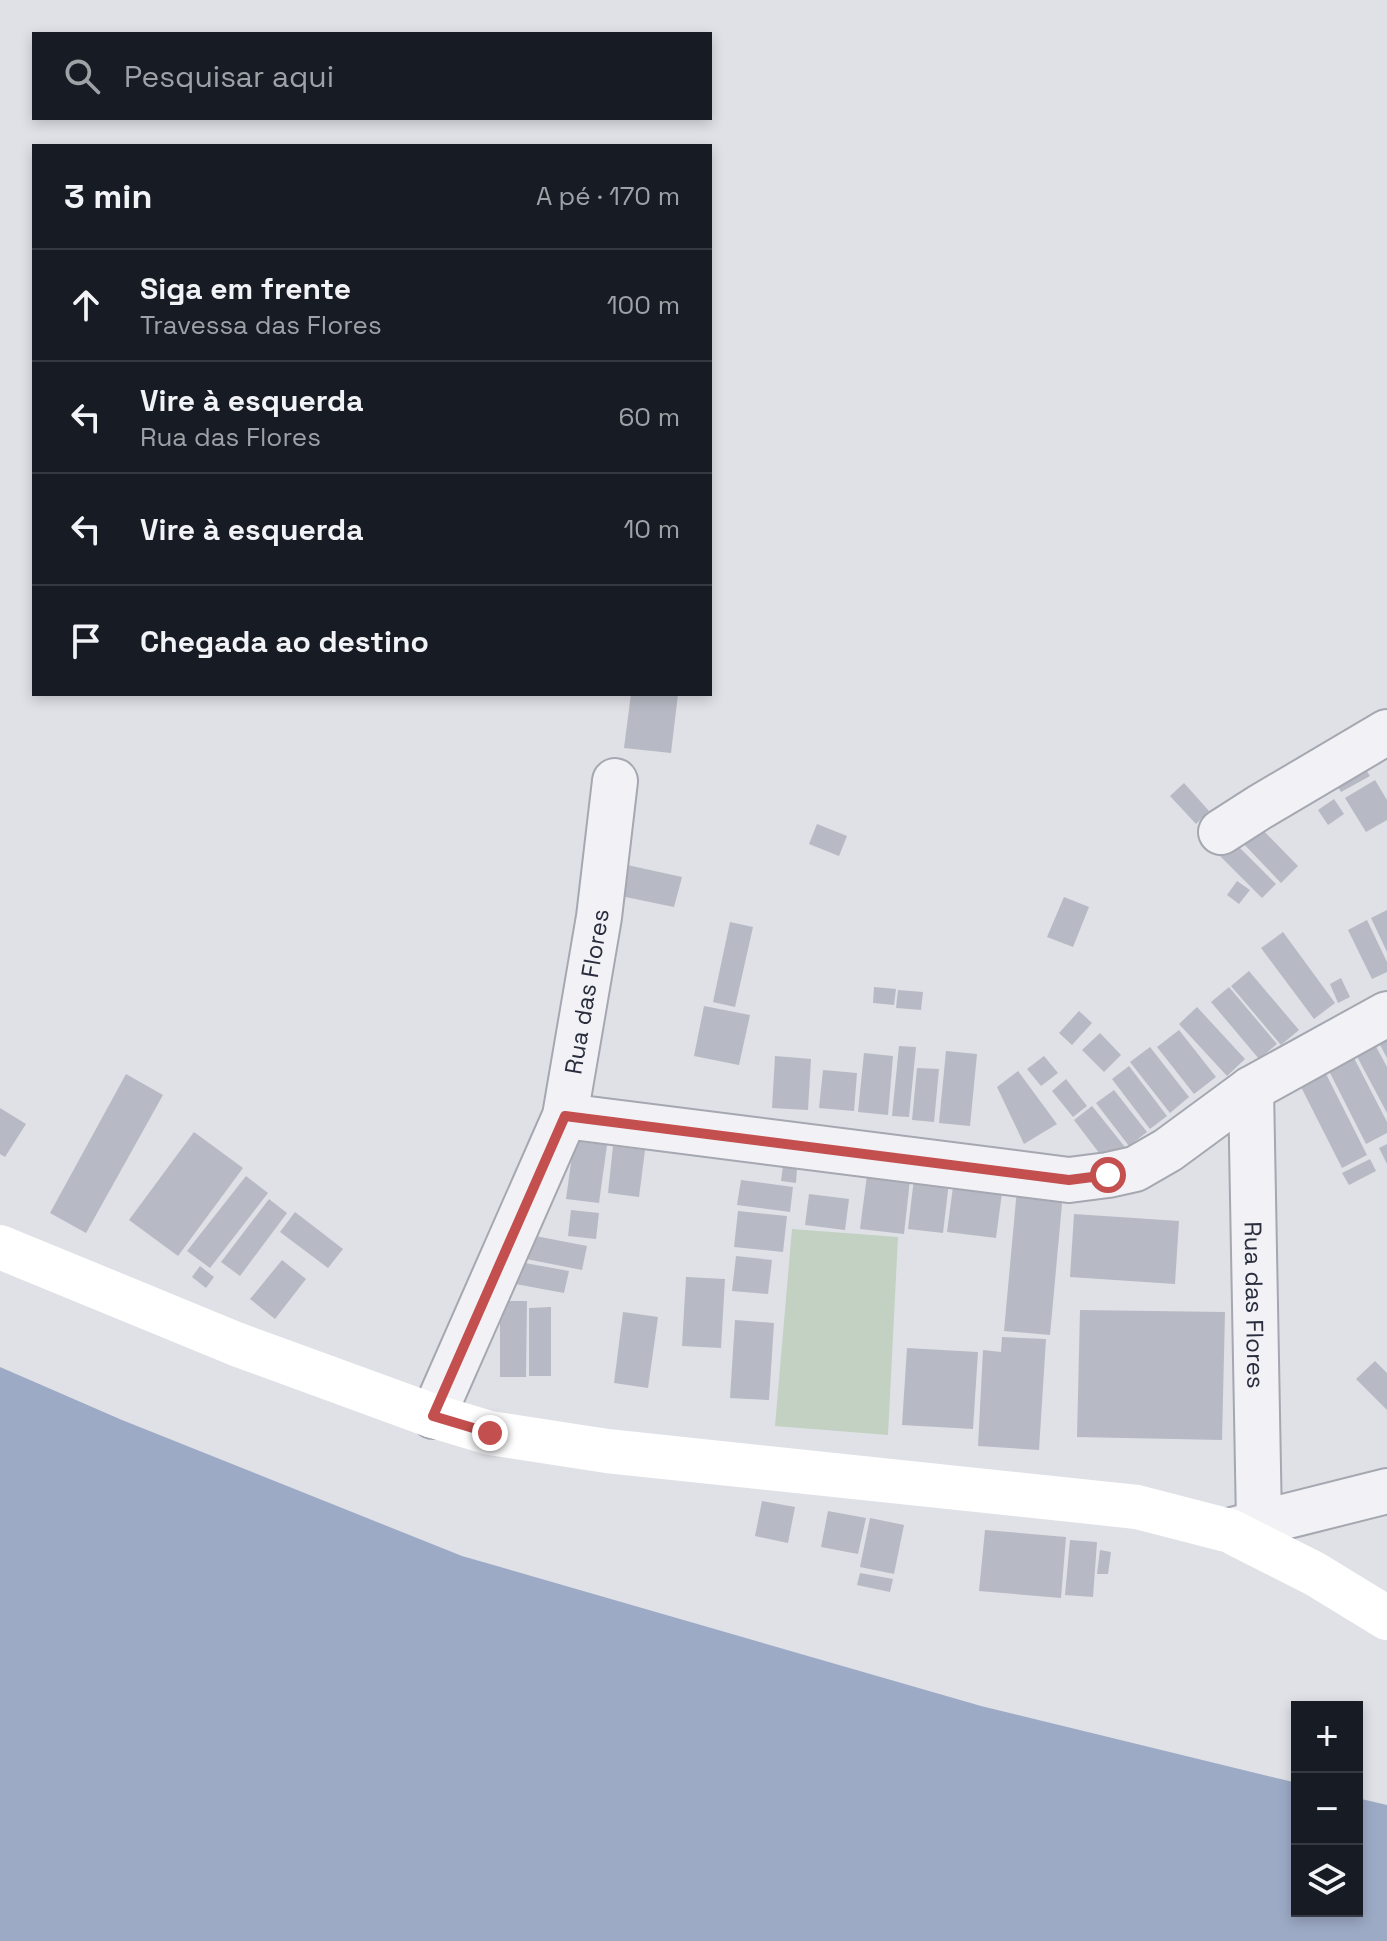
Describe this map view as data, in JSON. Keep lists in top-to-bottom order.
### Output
{
  "streets": {
    "street": ["Rua das Flores"]
  },
  "page": {
    "search": "Pesquisar aqui",
    "heading": ["3 min", "A pé · 170 m"],
    "list": [
      ["Siga em frente", "Travessa das Flores", "100 m"],
      ["Vire à esquerda", "Rua das Flores", "60 m"],
      ["Vire à esquerda", "10 m"],
      "Chegada ao destino"
    ],
    "map_buttons": ["+", "−"]
  }
}
